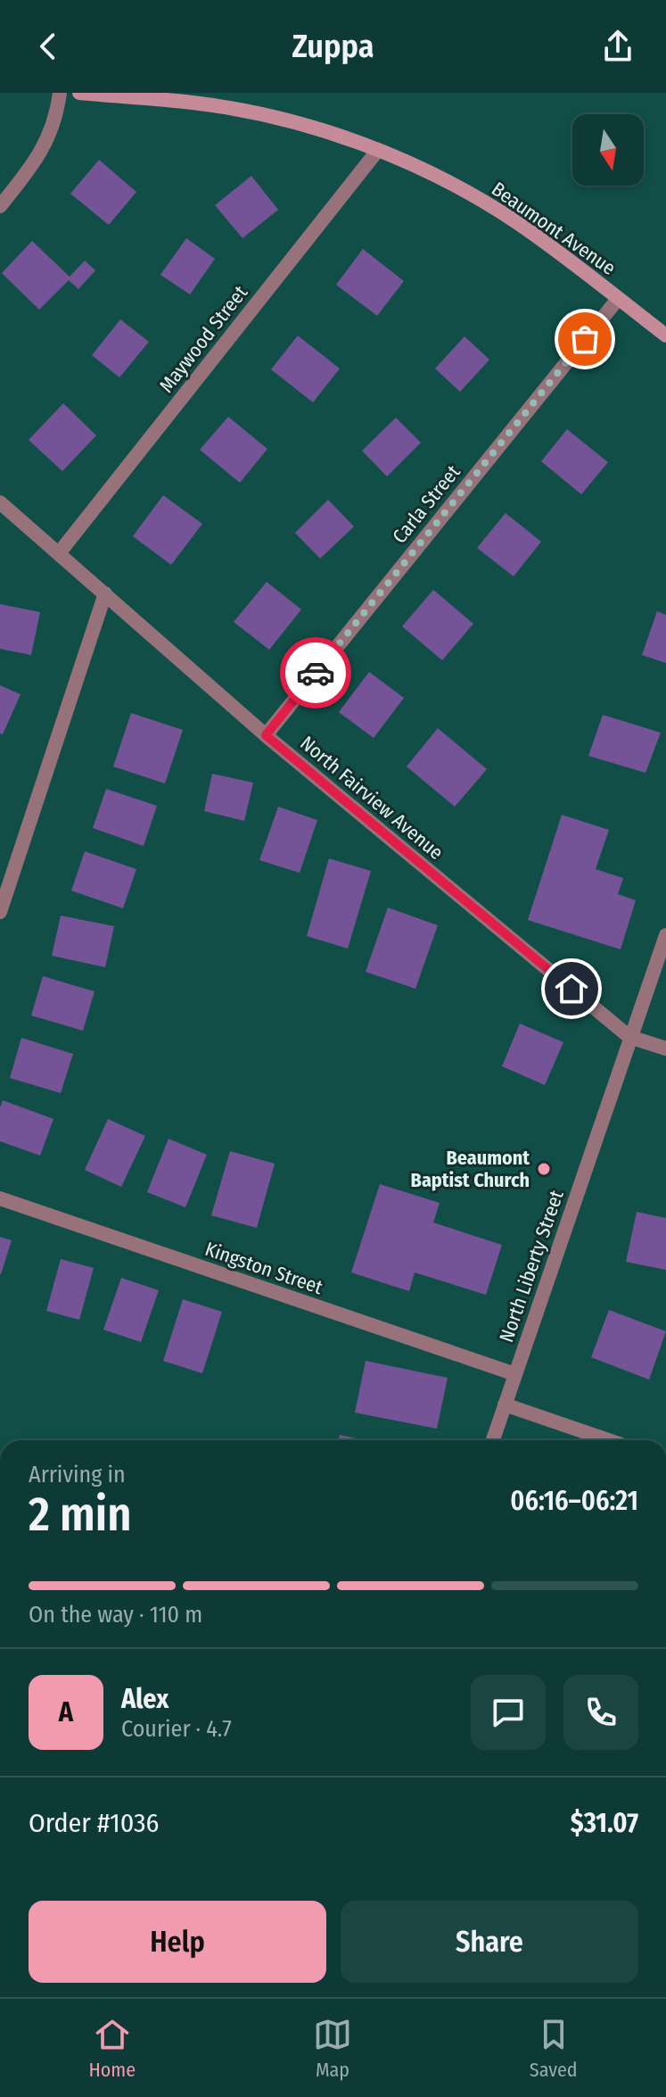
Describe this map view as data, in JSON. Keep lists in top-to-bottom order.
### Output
{
  "streets": {
    "street": [
      "Beaumont Avenue",
      "Maywood Street",
      "Carla Street",
      "North Fairview Avenue",
      "North Liberty Street",
      "Kingston Street"
    ]
  },
  "crossings": [
    ["Beaumont Avenue", "Maywood Street"],
    ["Beaumont Avenue", "Carla Street"],
    ["Maywood Street", "North Fairview Avenue"],
    ["Carla Street", "North Fairview Avenue"],
    ["North Fairview Avenue", "North Liberty Street"],
    ["North Liberty Street", "Kingston Street"]
  ],
  "places": ["Beaumont Baptist Church"],
  "north": "bottom",
  "page": {
    "header": "Zuppa",
    "heading": ["2 min", "Arriving in", "06:16–06:21"],
    "panel": [
      "Alex",
      "Courier · 4.7",
      "Order #1036",
      "$31.07"
    ],
    "bar": "On the way · 110 m",
    "round": "A",
    "buttons": ["Help", "Share"],
    "tabs": ["Home", "Map", "Saved"]
  }
}
